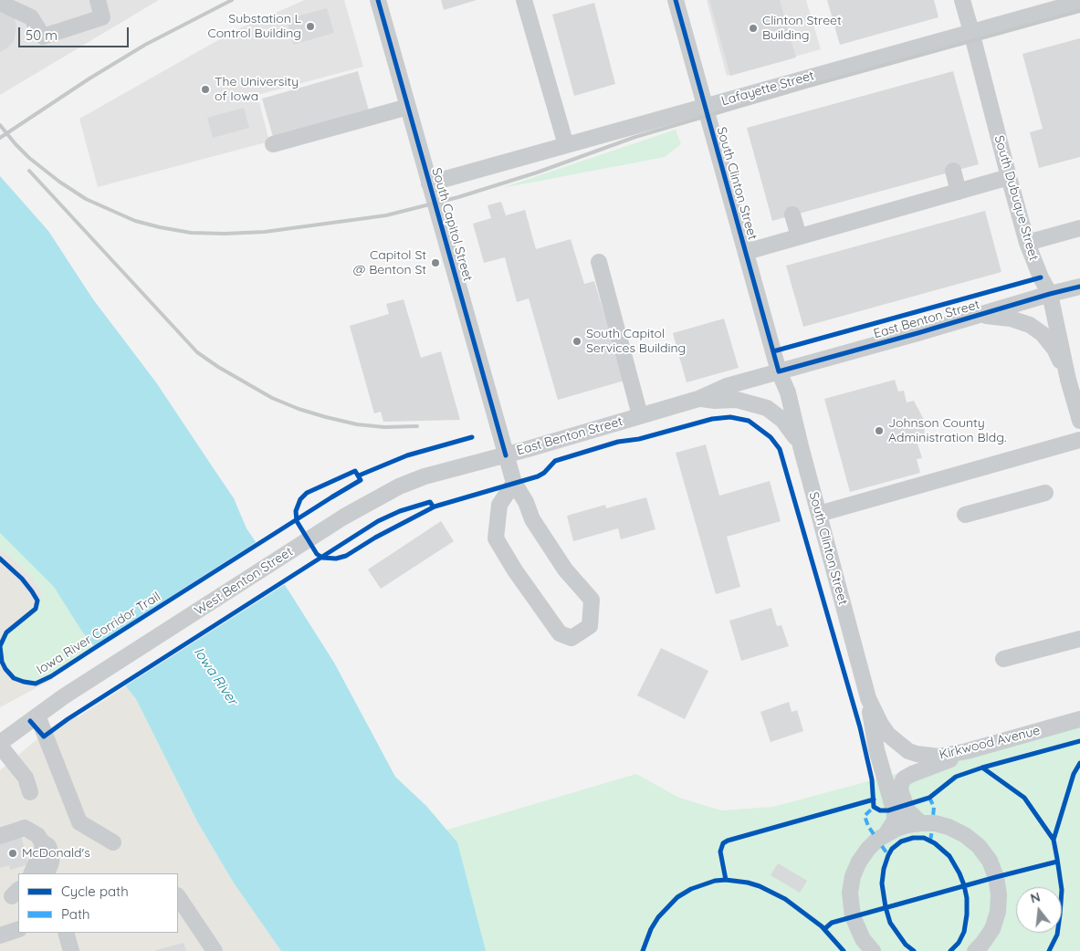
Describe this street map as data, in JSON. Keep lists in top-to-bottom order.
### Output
{
  "streets": {
    "street": [
      "Lafayette Street",
      "South Clinton Street",
      "South Dubuque Street",
      "South Capitol Street",
      "East Benton Street",
      "West Benton Street",
      "Kirkwood Avenue"
    ],
    "cycle path": ["Iowa River Corridor Trail"]
  },
  "crossings": [
    ["Lafayette Street", "South Clinton Street"],
    ["Lafayette Street", "South Dubuque Street"],
    ["Lafayette Street", "South Capitol Street"],
    ["South Clinton Street", "East Benton Street"],
    ["South Clinton Street", "Kirkwood Avenue"],
    ["South Dubuque Street", "East Benton Street"],
    ["South Capitol Street", "East Benton Street"],
    ["South Capitol Street", "West Benton Street"],
    ["East Benton Street", "West Benton Street"]
  ],
  "water": ["Iowa River"],
  "places": [
    "Substation L Control Building",
    "Clinton Street Building",
    "The University of Iowa",
    "Capitol St @ Benton St",
    "South Capitol Services Building",
    "Johnson County Administration Bldg.",
    "McDonald's"
  ],
  "legend": ["Cycle path", "Path"],
  "scale_bar": "50 m",
  "north": "top"
}
